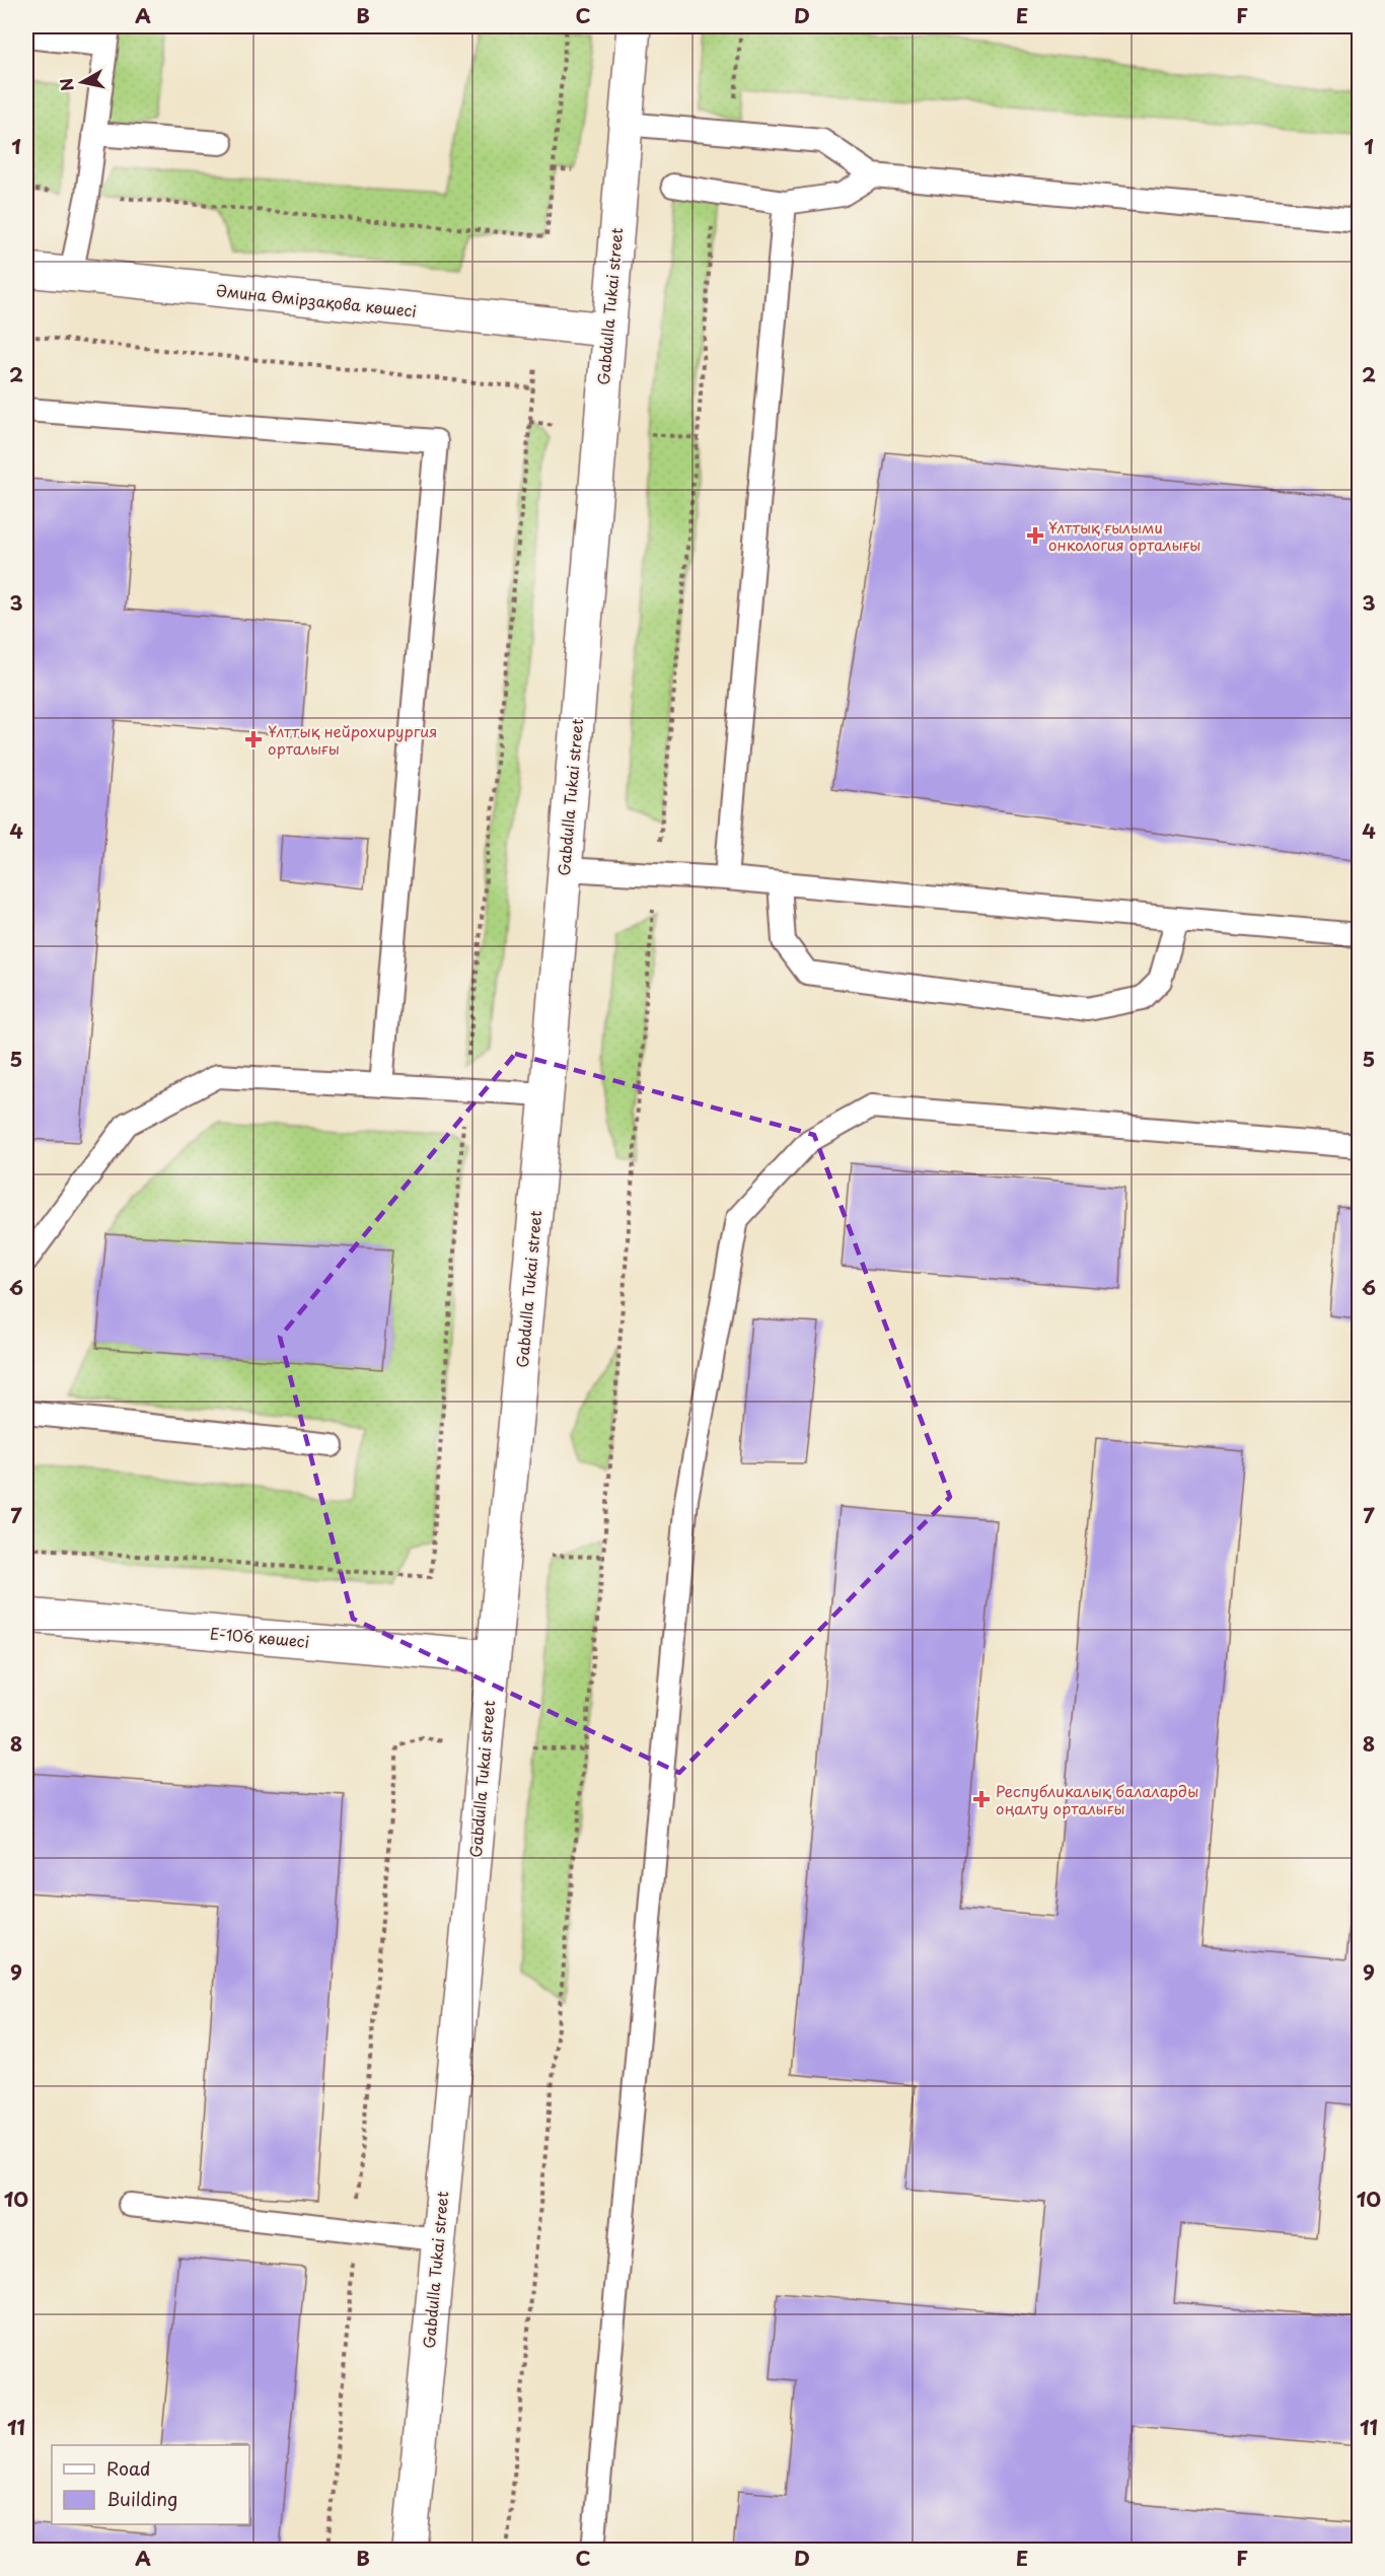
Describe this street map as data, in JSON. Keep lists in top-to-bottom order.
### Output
{
  "streets": {
    "street": ["Әмина Өмірзақова көшесі", "Gabdulla Tukai street", "Е-106 көшесі"]
  },
  "crossings": [
    ["Әмина Өмірзақова көшесі", "Gabdulla Tukai street"],
    ["Gabdulla Tukai street", "Е-106 көшесі"]
  ],
  "places": {
    "health": ["Ұлттық ғылыми онкология орталығы", "Ұлттық нейрохирургия орталығы", "Республикалық балаларды оңалту орталығы"]
  },
  "legend": ["Road", "Building"],
  "north": "left",
  "grid": {
    "columns": [
      "A",
      "B",
      "C",
      "D",
      "E",
      "F"
    ],
    "rows": [
      "1",
      "2",
      "3",
      "4",
      "5",
      "6",
      "7",
      "8",
      "9",
      "10",
      "11"
    ]
  }
}
